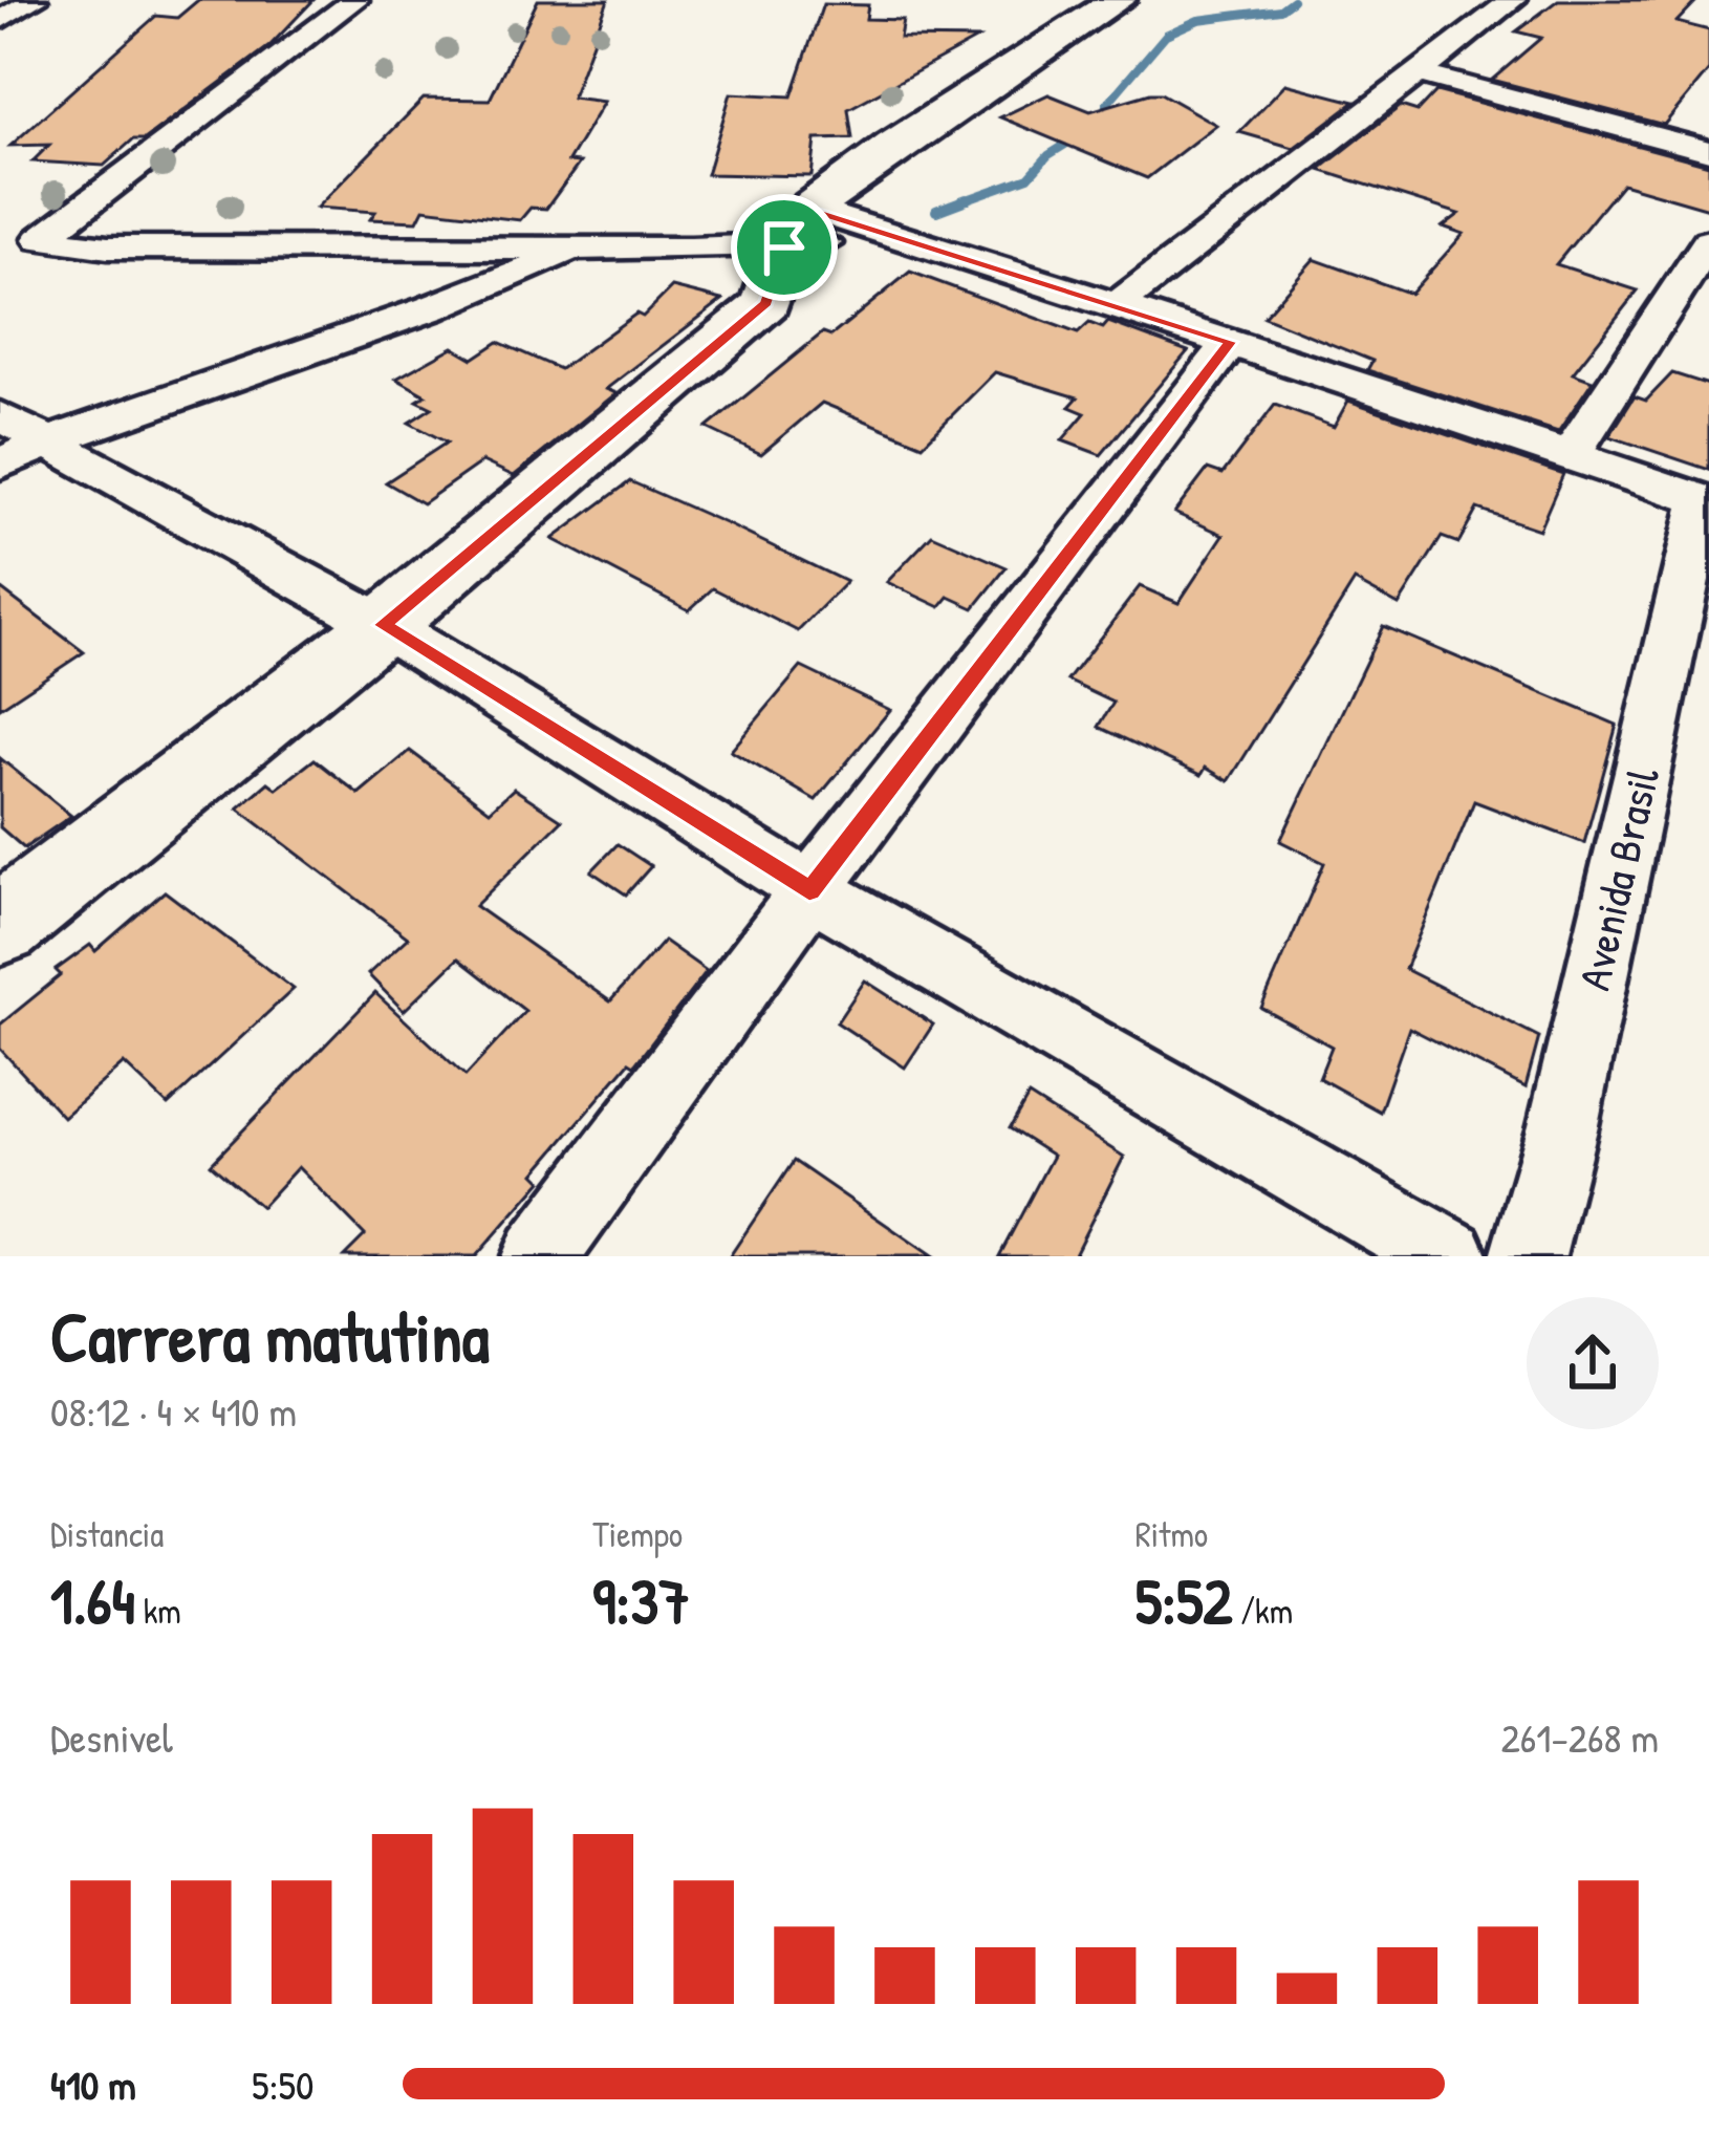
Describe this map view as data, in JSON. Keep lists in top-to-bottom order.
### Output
{
  "streets": {
    "street": ["Avenida Brasil"]
  },
  "page": {
    "heading": ["Carrera matutina", "08:12 · 4 × 410 m"],
    "stats": [
      ["Distancia", "1.64 km"],
      ["Tiempo", "9:37"],
      ["Ritmo", "5:52 /km"]
    ],
    "chart": ["Desnivel", "261–268 m"],
    "list": [
      {
        "name": "410 m",
        "note": "5:50"
      }
    ]
  }
}
